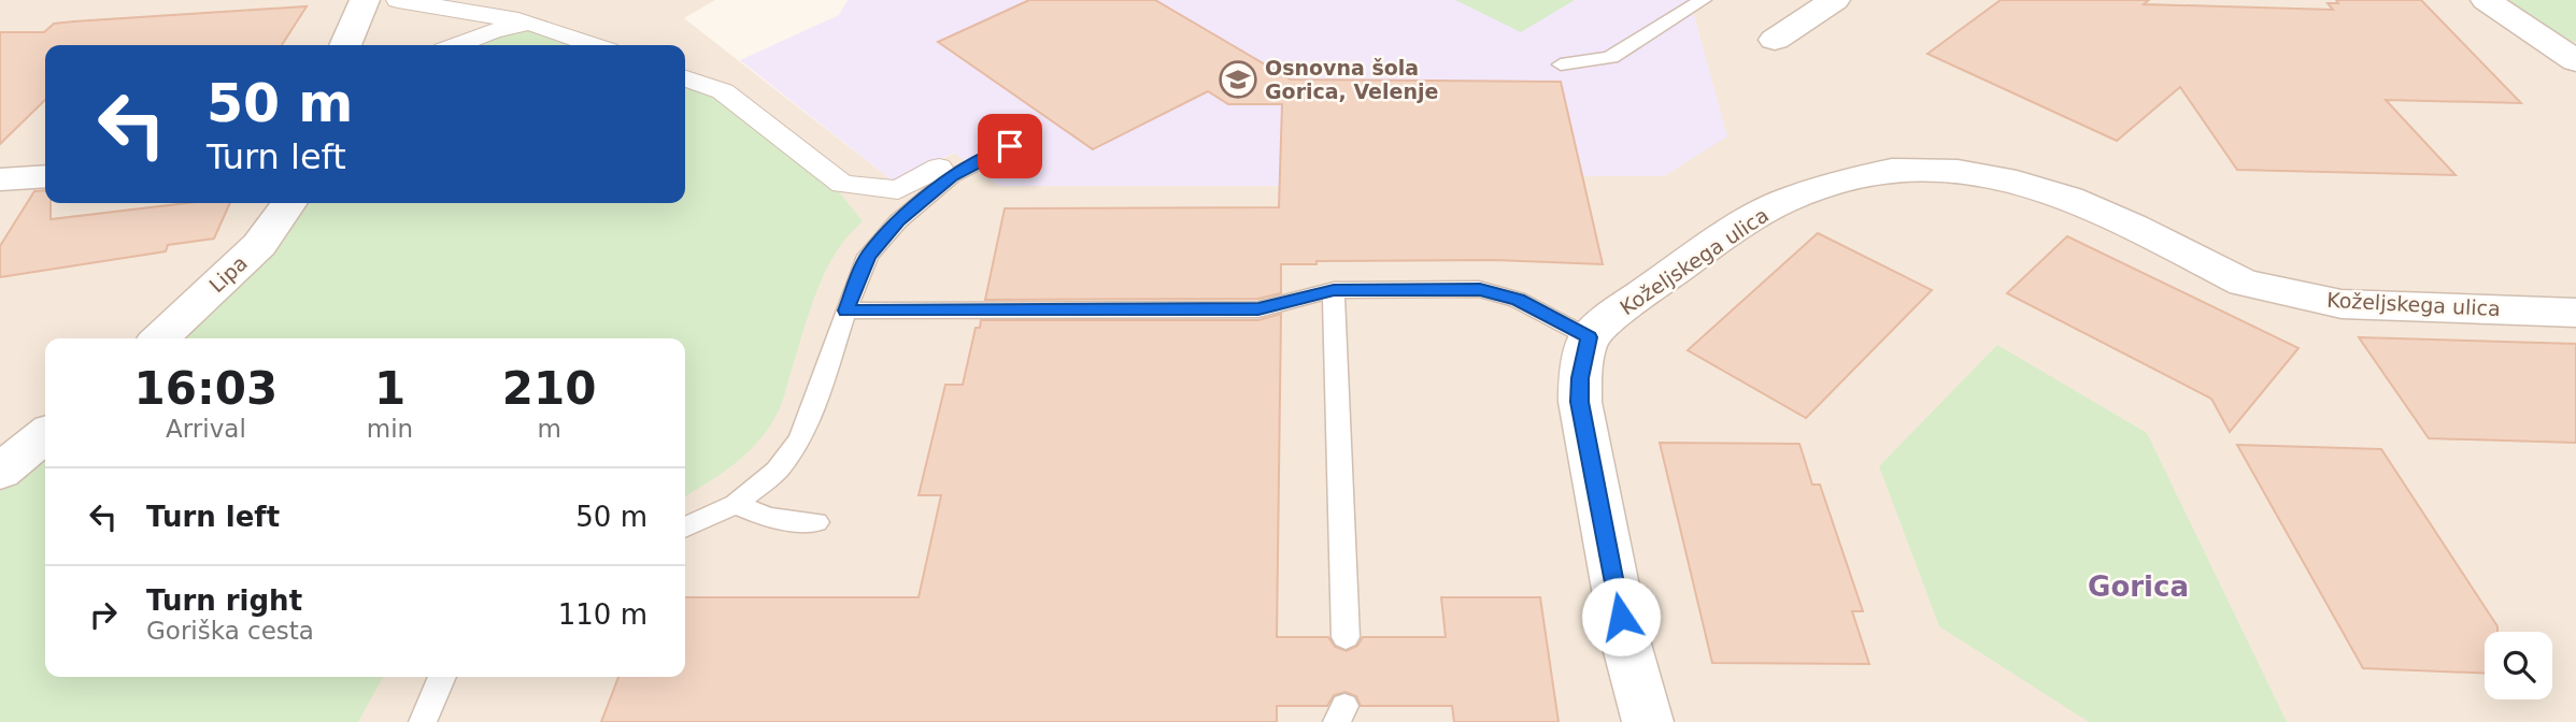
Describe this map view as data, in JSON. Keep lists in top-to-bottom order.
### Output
{
  "streets": {
    "street": ["Koželjskega ulica", "Lipa"]
  },
  "districts": ["Gorica"],
  "places": {
    "school or university": ["Osnovna šola Gorica, Velenje"]
  },
  "page": {
    "turn": ["50 m", "Turn left"],
    "eta": [
      "16:03",
      "Arrival",
      "1",
      "min",
      "210",
      "m"
    ],
    "list": [
      {
        "name": "Turn left",
        "value": "50 m"
      },
      {
        "name": "Turn right",
        "note": "Goriška cesta",
        "value": "110 m"
      }
    ]
  }
}
